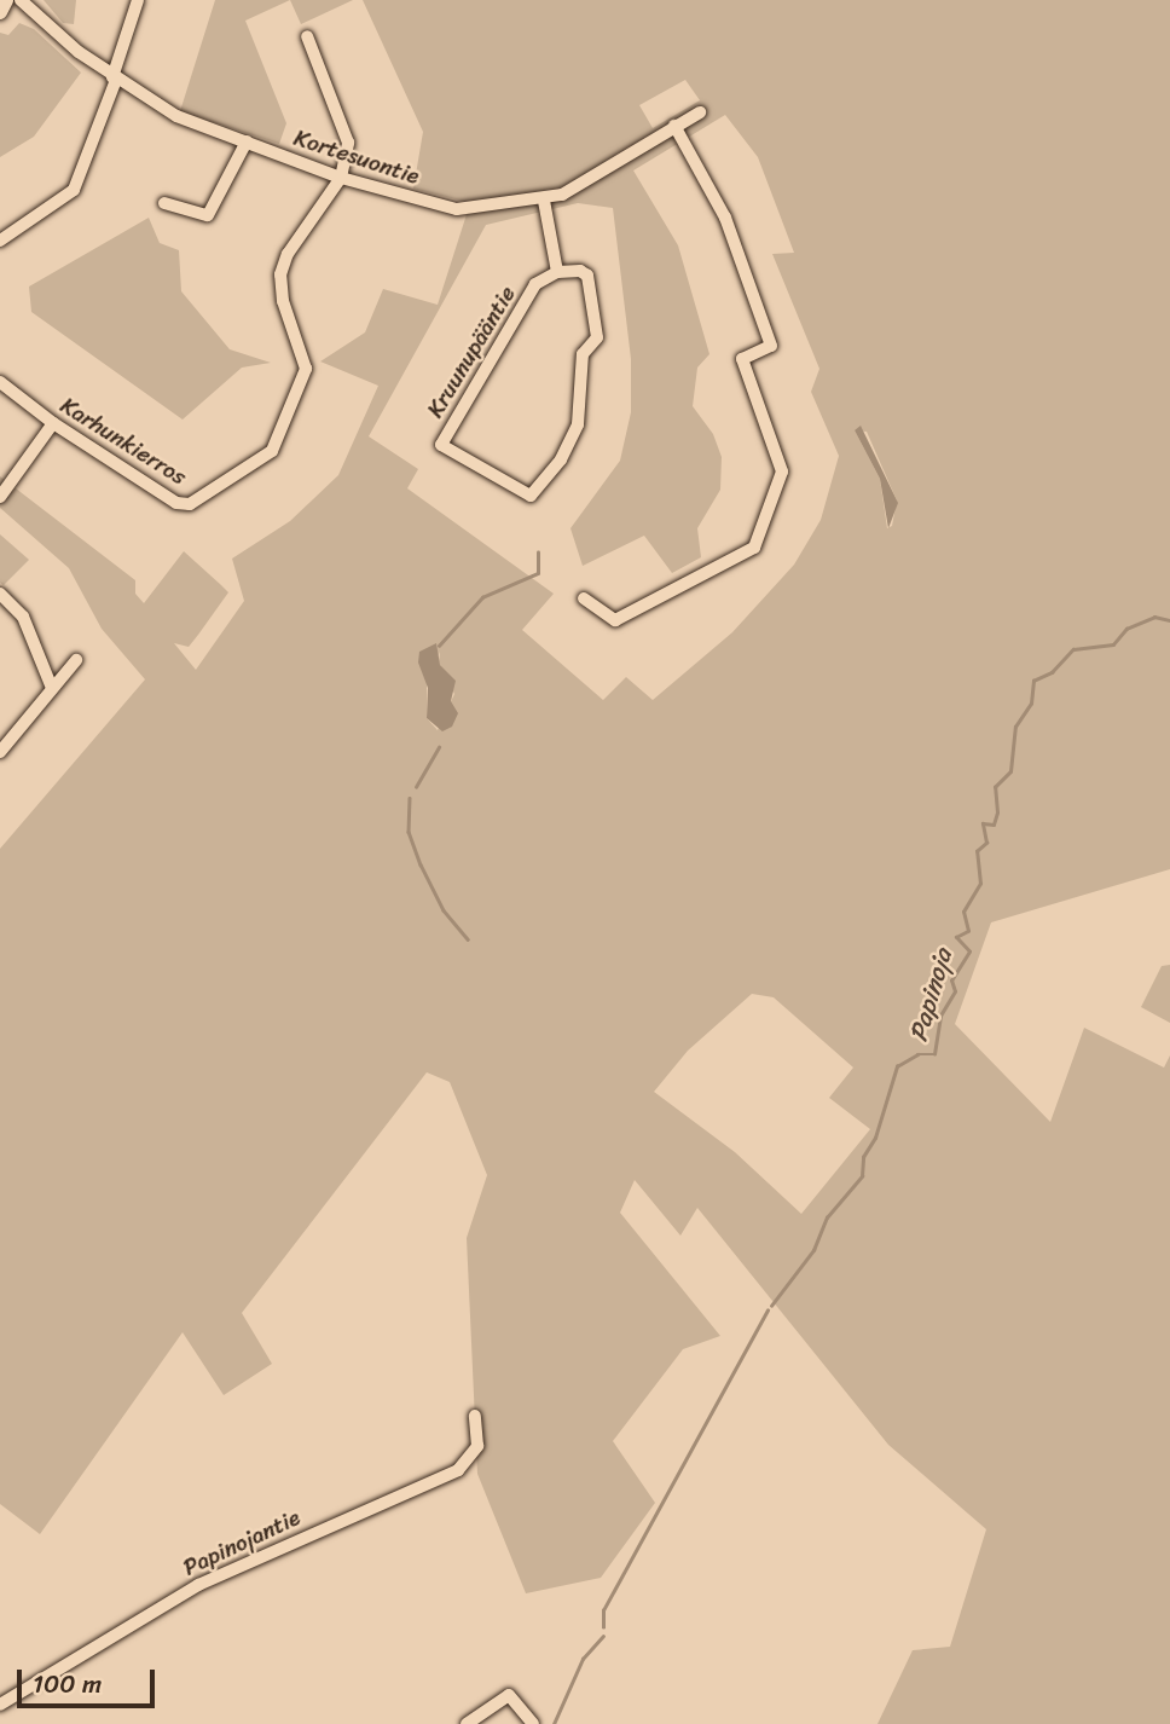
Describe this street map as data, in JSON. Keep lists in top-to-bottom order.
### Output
{
  "streets": {
    "street": [
      "Kortesuontie",
      "Kruunupääntie",
      "Karhunkierros",
      "Papinojantie"
    ]
  },
  "crossings": [
    ["Kortesuontie", "Karhunkierros"]
  ],
  "water": ["Papinoja"],
  "scale_bar": "100 m"
}
